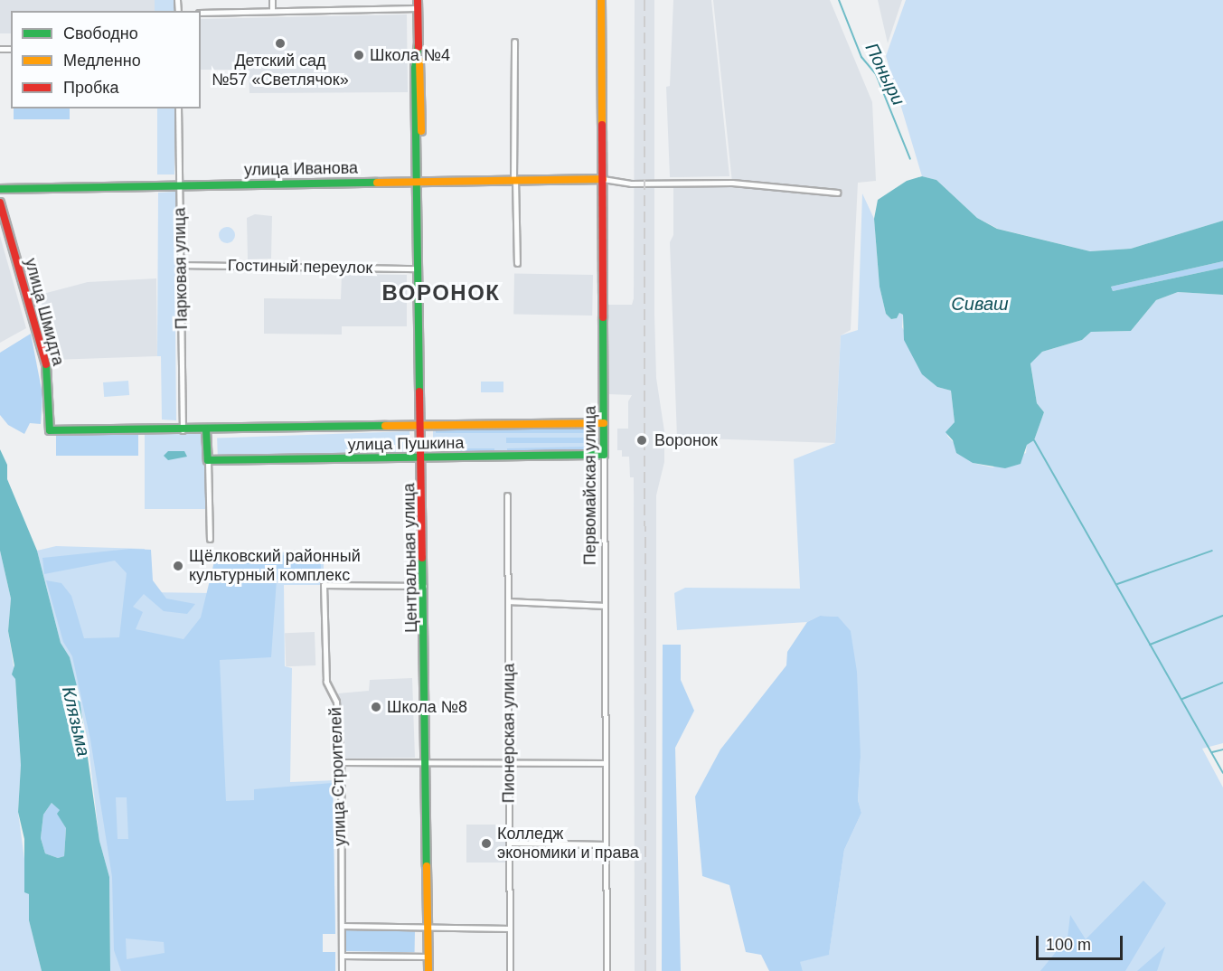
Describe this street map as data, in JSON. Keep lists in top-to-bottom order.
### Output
{
  "streets": {
    "street": [
      "улица Иванова",
      "Гостиный переулок",
      "Парковая улица",
      "улица Шмидта",
      "улица Пушкина",
      "Первомайская улица",
      "Центральная улица",
      "Пионерская улица",
      "улица Строителей"
    ]
  },
  "crossings": [
    ["улица Иванова", "Парковая улица"],
    ["улица Иванова", "Первомайская улица"],
    ["улица Иванова", "Центральная улица"],
    ["Гостиный переулок", "Парковая улица"],
    ["Гостиный переулок", "Центральная улица"],
    ["Парковая улица", "улица Шмидта"],
    ["улица Пушкина", "Первомайская улица"],
    ["улица Пушкина", "Центральная улица"],
    ["Центральная улица", "улица Строителей"]
  ],
  "districts": ["ВОРОНОК"],
  "water": ["Поныри", "Сиваш", "Клязьма"],
  "places": [
    "Детский сад №57 «Светлячок»",
    "Школа №4",
    "Воронок",
    "Щёлковский районный культурный комплекс",
    "Школа №8",
    "Колледж экономики и права"
  ],
  "legend": ["Свободно", "Медленно", "Пробка"],
  "scale_bar": "100 m"
}
